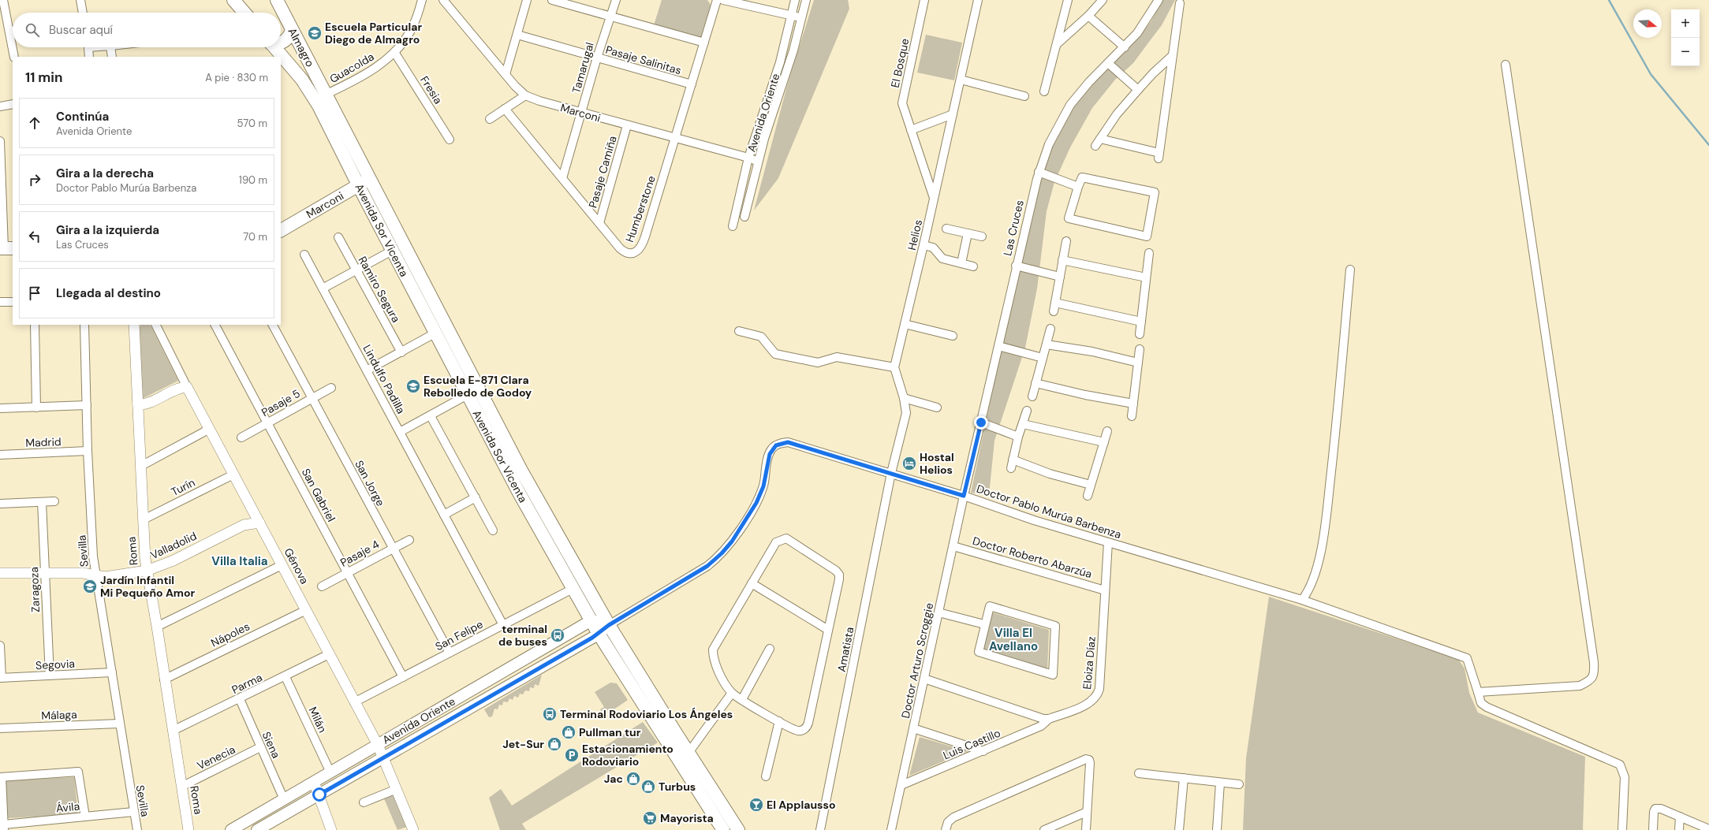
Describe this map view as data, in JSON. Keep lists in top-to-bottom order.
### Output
{
  "streets": {
    "main road": [
      "Almagro",
      "Marconi",
      "Avenida Oriente",
      "Avenida Sor Vicenta"
    ],
    "street": [
      "Pasaje Salinitas",
      "El Bosque",
      "Guacolda",
      "Tamarugal",
      "Fresia",
      "Pasaje Camiña",
      "Humberstone",
      "Las Cruces",
      "Helios",
      "Ramiro Segura",
      "Lindulfo Padilla",
      "Pasaje 5",
      "Madrid",
      "San Jorge",
      "Turín",
      "San Gabriel",
      "Doctor Pablo Murúa Barbenza",
      "Valladolid",
      "Sevilla",
      "Roma",
      "Pasaje 4",
      "Doctor Roberto Abarzúa",
      "Génova",
      "Zaragoza",
      "Nápoles",
      "San Felipe",
      "Amatista",
      "Doctor Arturo Scroggie",
      "Eloiza Díaz",
      "Segovia",
      "Parma",
      "Málaga",
      "Milán",
      "Luis Castillo",
      "Siena",
      "Venecia",
      "Ávila"
    ]
  },
  "crossings": [
    ["Almagro", "Guacolda"],
    ["Almagro", "Avenida Sor Vicenta"],
    ["Pasaje Salinitas", "Tamarugal"],
    ["Pasaje Salinitas", "Humberstone"],
    ["El Bosque", "Helios"],
    ["Guacolda", "Fresia"],
    ["Guacolda", "Avenida Sor Vicenta"],
    ["Tamarugal", "Marconi"],
    ["Tamarugal", "Humberstone"],
    ["Marconi", "Avenida Oriente"],
    ["Marconi", "Pasaje Camiña"],
    ["Marconi", "Humberstone"],
    ["Marconi", "Avenida Sor Vicenta"],
    ["Avenida Oriente", "Avenida Sor Vicenta"],
    ["Avenida Oriente", "Doctor Pablo Murúa Barbenza"],
    ["Avenida Oriente", "Génova"],
    ["Avenida Oriente", "Milán"],
    ["Avenida Oriente", "Siena"],
    ["Pasaje Camiña", "Humberstone"],
    ["Las Cruces", "Doctor Pablo Murúa Barbenza"],
    ["Las Cruces", "Doctor Arturo Scroggie"],
    ["Avenida Sor Vicenta", "San Felipe"],
    ["Lindulfo Padilla", "San Felipe"],
    ["Pasaje 5", "San Jorge"],
    ["Pasaje 5", "San Gabriel"],
    ["Madrid", "Sevilla"],
    ["San Jorge", "Pasaje 4"],
    ["San Jorge", "San Felipe"],
    ["Turín", "Roma"],
    ["Turín", "Génova"],
    ["San Gabriel", "Pasaje 4"],
    ["San Gabriel", "San Felipe"],
    ["Doctor Pablo Murúa Barbenza", "Amatista"],
    ["Doctor Pablo Murúa Barbenza", "Doctor Arturo Scroggie"],
    ["Doctor Pablo Murúa Barbenza", "Eloiza Díaz"],
    ["Valladolid", "Sevilla"],
    ["Valladolid", "Roma"],
    ["Valladolid", "Génova"],
    ["Valladolid", "Zaragoza"],
    ["Sevilla", "Segovia"],
    ["Sevilla", "Málaga"],
    ["Sevilla", "Ávila"],
    ["Roma", "Nápoles"],
    ["Roma", "Parma"],
    ["Roma", "Venecia"],
    ["Doctor Roberto Abarzúa", "Doctor Arturo Scroggie"],
    ["Doctor Roberto Abarzúa", "Eloiza Díaz"],
    ["Génova", "Nápoles"],
    ["Génova", "San Felipe"],
    ["Génova", "Parma"],
    ["Zaragoza", "Segovia"],
    ["Doctor Arturo Scroggie", "Luis Castillo"],
    ["Eloiza Díaz", "Luis Castillo"],
    ["Parma", "Milán"],
    ["Parma", "Siena"],
    ["Siena", "Venecia"]
  ],
  "districts": ["Villa Italia", "Villa El Avellano"],
  "places": {
    "school or university": ["Escuela Particular Diego de Almagro", "Escuela E-871 Clara Rebolledo de Godoy", "Jardín Infantil Mi Pequeño Amor"],
    "hotel": ["Hostal Helios"],
    "bus stop": ["terminal de buses", "Terminal Rodoviario Los Ángeles"],
    "shop": [
      "Pullman tur",
      "Jet-Sur",
      "Jac",
      "Turbus"
    ],
    "parking": ["Estacionamiento Rodoviario"],
    "bar": ["El Applausso"],
    "supermarket": ["Mayorista"]
  },
  "north": "right",
  "page": {
    "map_buttons": ["+", "−"],
    "search": "Buscar aquí",
    "heading": ["11 min", "A pie · 830 m"],
    "list": [
      ["Continúa", "Avenida Oriente", "570 m"],
      ["Gira a la derecha", "Doctor Pablo Murúa Barbenza", "190 m"],
      ["Gira a la izquierda", "Las Cruces", "70 m"],
      "Llegada al destino"
    ]
  }
}
